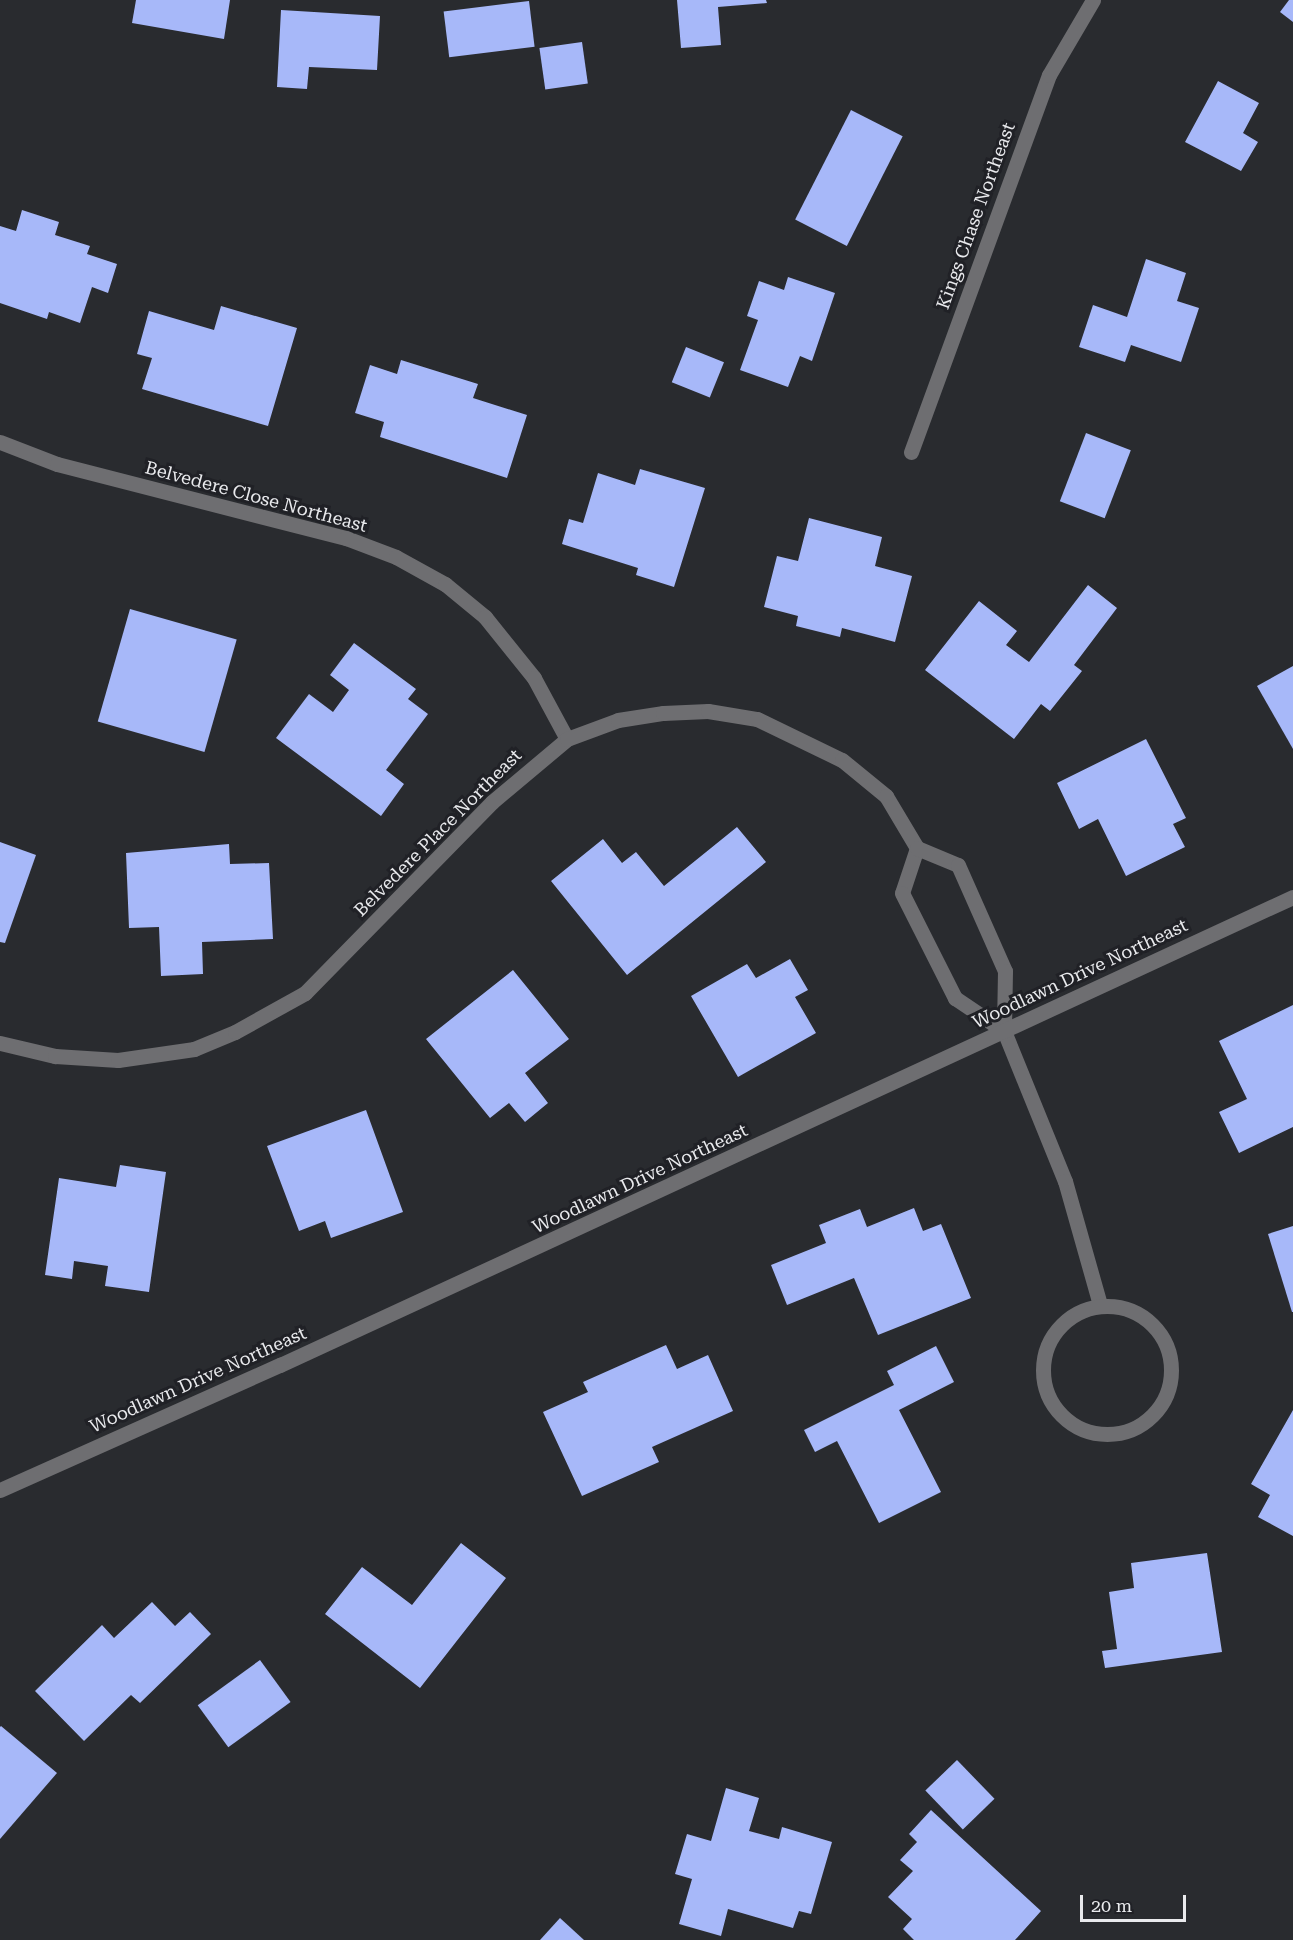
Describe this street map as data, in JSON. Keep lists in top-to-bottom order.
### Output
{
  "streets": {
    "street": [
      "Kings Chase Northeast",
      "Belvedere Close Northeast",
      "Belvedere Place Northeast",
      "Woodlawn Drive Northeast"
    ]
  },
  "crossings": [
    ["Belvedere Close Northeast", "Belvedere Place Northeast"]
  ],
  "scale_bar": "20 m"
}
